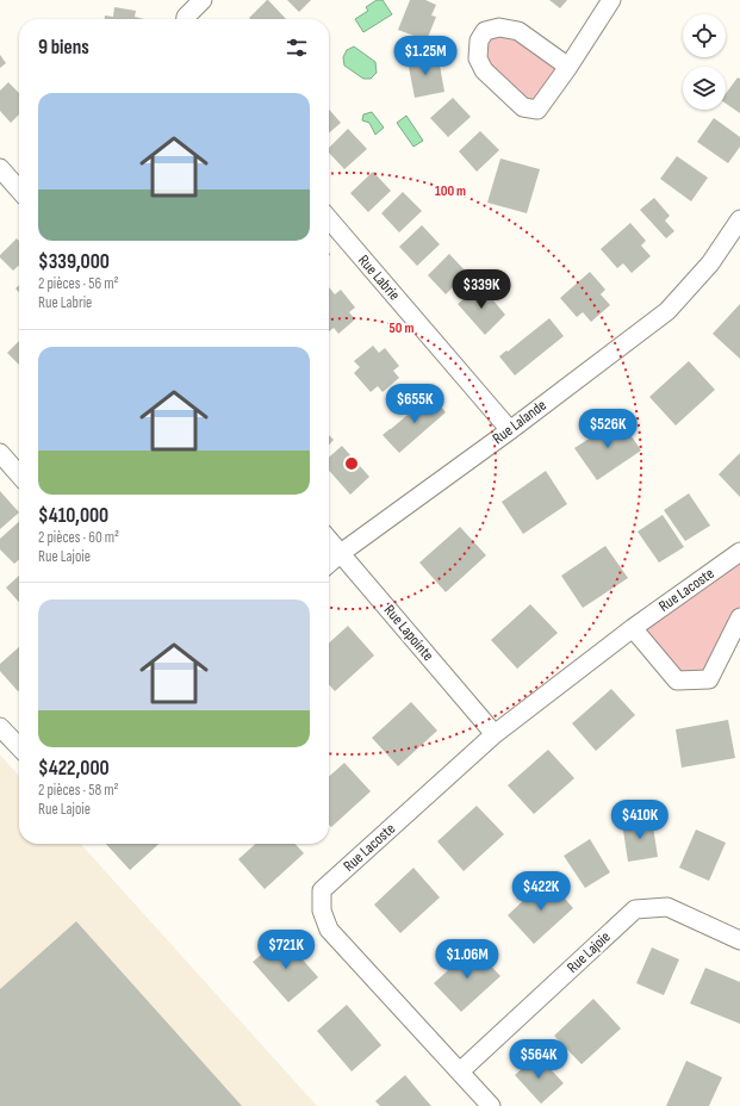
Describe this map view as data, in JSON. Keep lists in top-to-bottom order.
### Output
{
  "streets": {
    "street": [
      "Rue Labrie",
      "Rue Lalande",
      "Rue Lacoste",
      "Rue Lapointe",
      "Rue Lajoie"
    ]
  },
  "crossings": [
    ["Rue Labrie", "Rue Lalande"],
    ["Rue Lalande", "Rue Lapointe"],
    ["Rue Lacoste", "Rue Lapointe"],
    ["Rue Lacoste", "Rue Lajoie"]
  ],
  "page": {
    "heading": "9 biens",
    "price": [
      "$1.25M",
      "$339K",
      "$655K",
      "$526K",
      "$410K",
      "$422K",
      "$721K",
      "$1.06M",
      "$564K"
    ],
    "list": [
      {
        "name": "$339,000",
        "note": "2 pièces · 56 m² · Rue Labrie"
      },
      {
        "name": "$410,000",
        "note": "2 pièces · 60 m² · Rue Lajoie"
      },
      {
        "name": "$422,000",
        "note": "2 pièces · 58 m² · Rue Lajoie"
      }
    ]
  },
  "rings": ["100 m", "50 m"]
}
